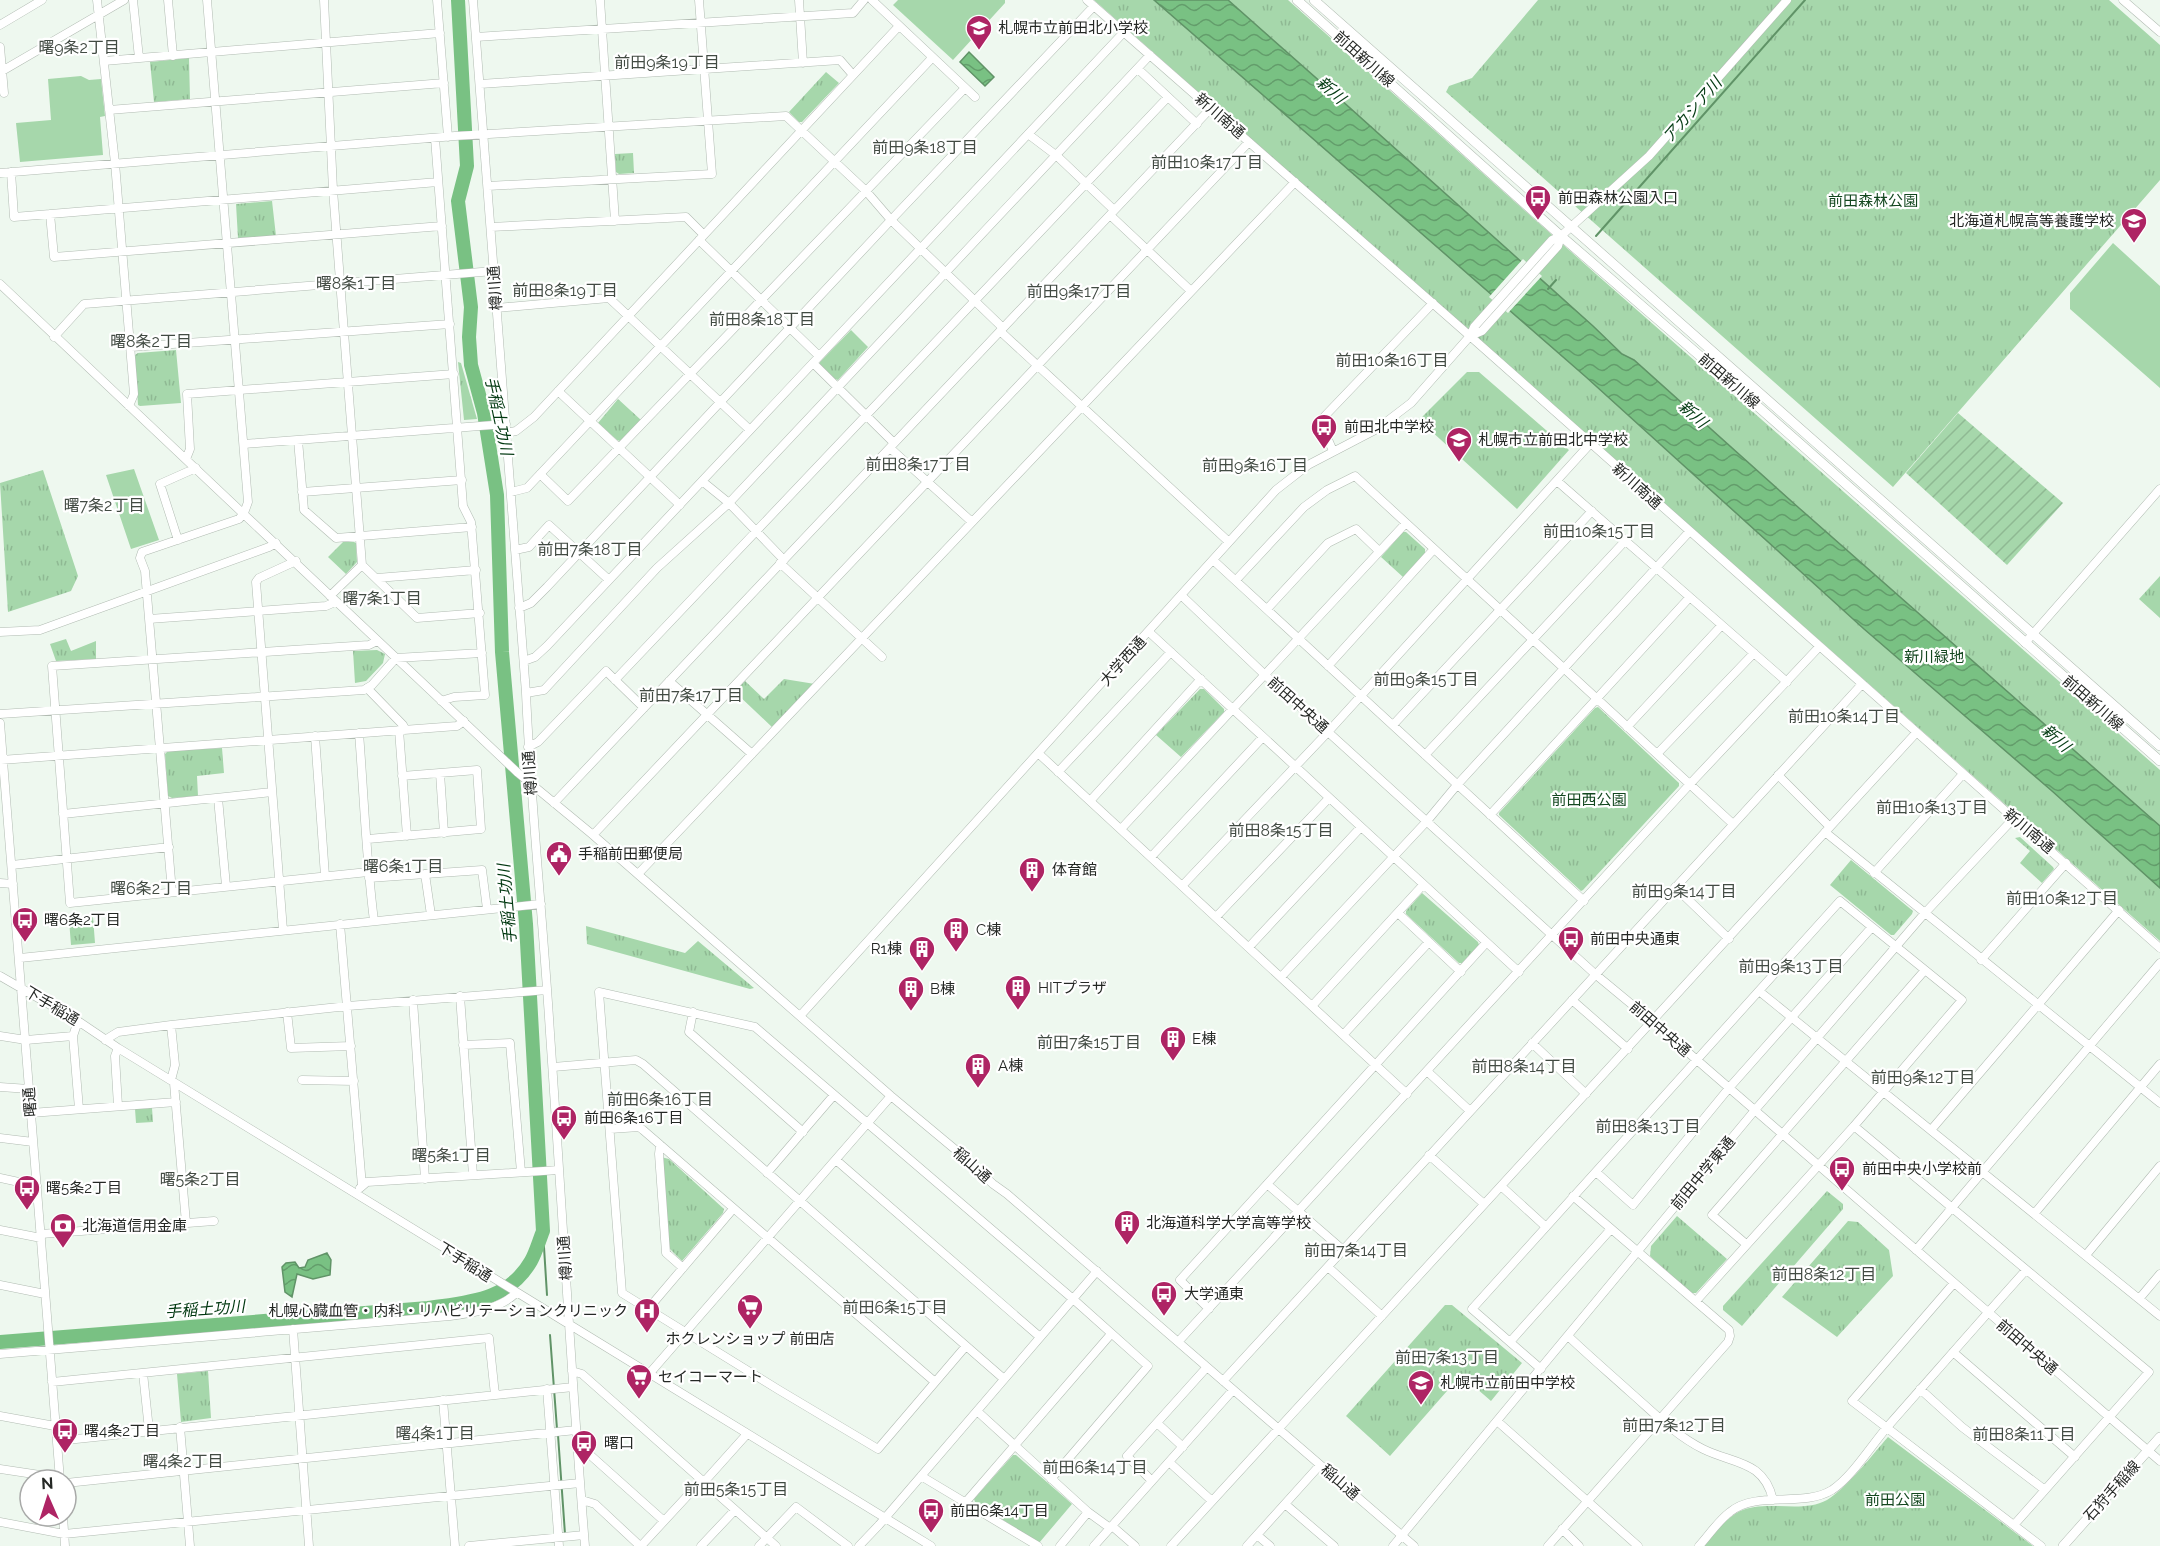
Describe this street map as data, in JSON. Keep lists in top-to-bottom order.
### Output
{
  "streets": {
    "main road": ["前田新川線", "石狩手稲線"],
    "street": [
      "新川南通",
      "樽川通",
      "大学西通",
      "前田中央通",
      "下手稲通",
      "曙通",
      "稲山通",
      "前田中学東通"
    ]
  },
  "crossings": [
    ["前田新川線", "大学西通"],
    ["新川南通", "大学西通"],
    ["新川南通", "前田中学東通"],
    ["樽川通", "下手稲通"],
    ["樽川通", "稲山通"],
    ["大学西通", "前田中央通"],
    ["大学西通", "稲山通"],
    ["前田中央通", "前田中学東通"],
    ["前田中央通", "石狩手稲線"],
    ["下手稲通", "曙通"],
    ["稲山通", "前田中学東通"]
  ],
  "districts": [
    "曙9条2丁目",
    "前田9条19丁目",
    "前田9条18丁目",
    "前田10条17丁目",
    "曙8条1丁目",
    "前田8条19丁目",
    "前田9条17丁目",
    "前田8条18丁目",
    "曙8条2丁目",
    "前田10条16丁目",
    "前田8条17丁目",
    "前田9条16丁目",
    "曙7条2丁目",
    "前田10条15丁目",
    "前田7条18丁目",
    "曙7条1丁目",
    "前田9条15丁目",
    "前田7条17丁目",
    "前田10条14丁目",
    "前田10条13丁目",
    "前田8条15丁目",
    "曙6条1丁目",
    "曙6条2丁目",
    "前田9条14丁目",
    "前田10条12丁目",
    "前田9条13丁目",
    "前田7条15丁目",
    "前田8条14丁目",
    "前田9条12丁目",
    "前田6条16丁目",
    "前田8条13丁目",
    "曙5条1丁目",
    "曙5条2丁目",
    "前田7条14丁目",
    "前田8条12丁目",
    "前田6条15丁目",
    "前田7条13丁目",
    "前田7条12丁目",
    "曙4条1丁目",
    "前田8条11丁目",
    "曙4条2丁目",
    "前田6条14丁目",
    "前田5条15丁目"
  ],
  "water": ["新川", "アカシア川", "手稲土功川"],
  "parks": [
    "前田森林公園",
    "新川緑地",
    "前田西公園",
    "前田公園"
  ],
  "places": {
    "school or university": [
      "札幌市立前田北小学校",
      "北海道札幌高等養護学校",
      "札幌市立前田北中学校",
      "札幌市立前田中学校"
    ],
    "bus stop": [
      "前田森林公園入口",
      "前田北中学校",
      "曙6条2丁目",
      "前田中央通東",
      "前田6条16丁目",
      "前田中央小学校前",
      "曙5条2丁目",
      "大学通東",
      "曙4条2丁目",
      "曙口",
      "前田6条14丁目"
    ],
    "public building": ["手稲前田郵便局"],
    "building": [
      "体育館",
      "C棟",
      "R1棟",
      "HITプラザ",
      "B棟",
      "E棟",
      "A棟",
      "北海道科学大学高等学校"
    ],
    "bank": ["北海道信用金庫"],
    "supermarket": ["ホクレンショップ 前田店", "セイコーマート"],
    "hospital": ["札幌心臓血管・内科・リハビリテーションクリニック"]
  },
  "north": "top"
}
